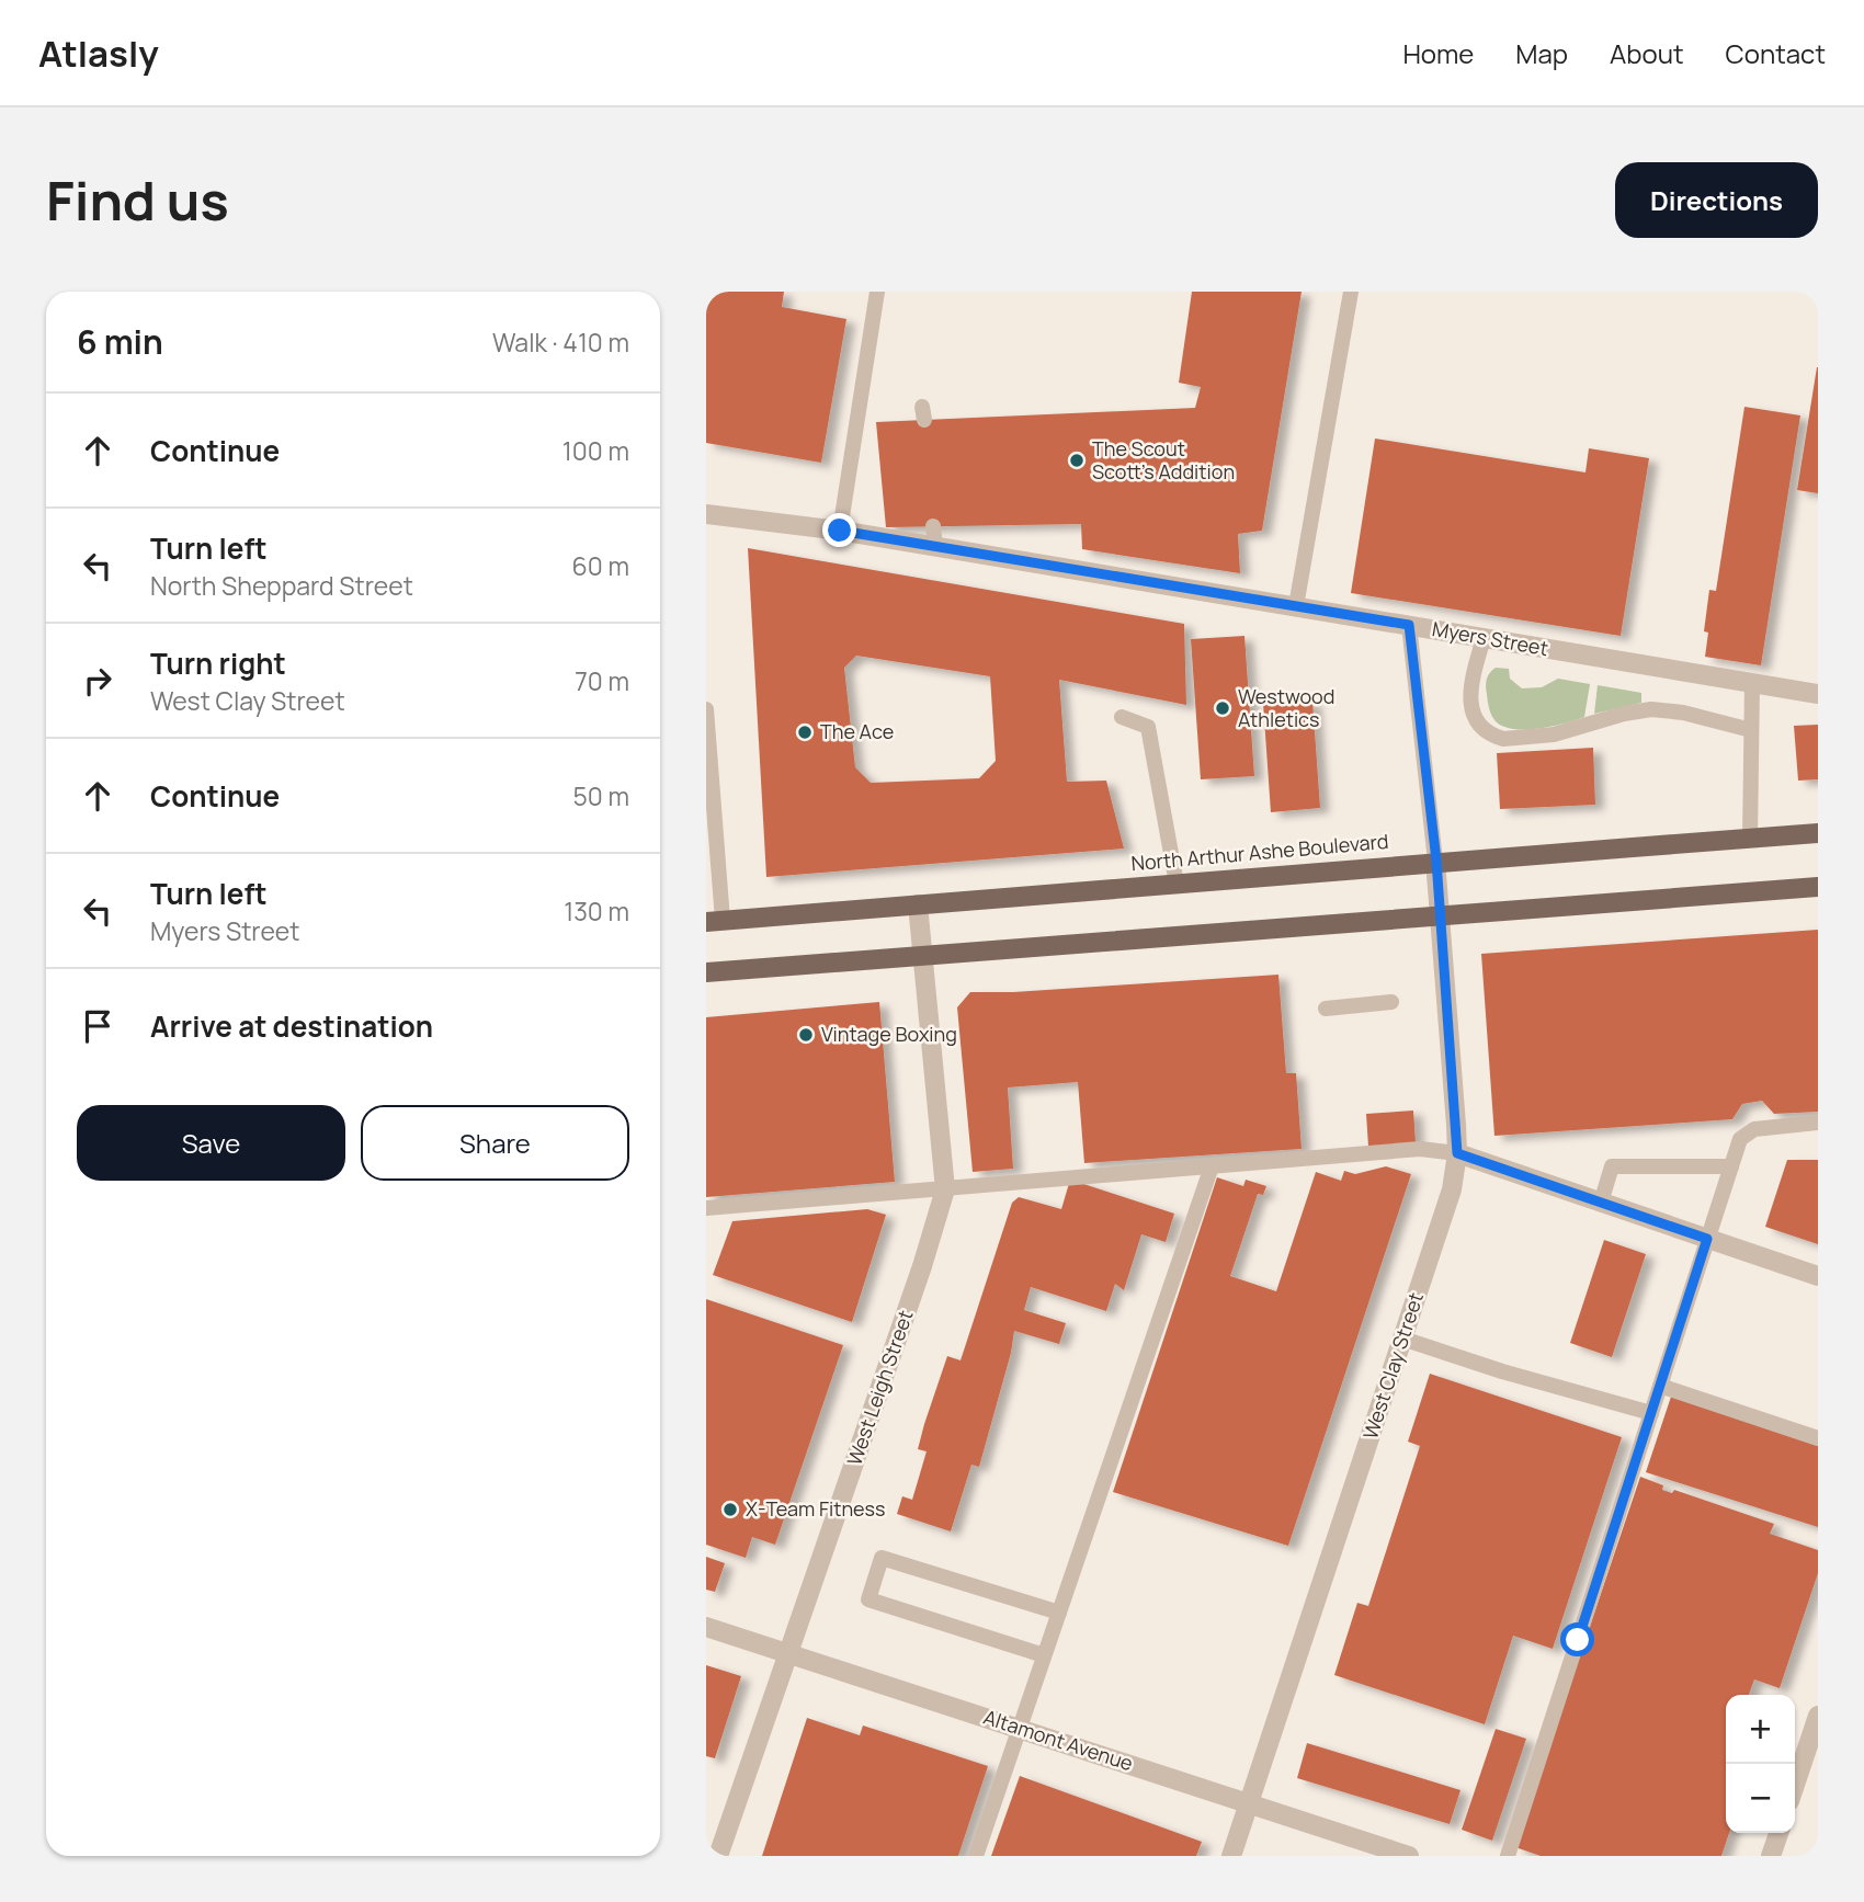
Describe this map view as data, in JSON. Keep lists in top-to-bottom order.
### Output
{
  "streets": {
    "main road": ["North Arthur Ashe Boulevard"],
    "street": [
      "Myers Street",
      "West Clay Street",
      "West Leigh Street",
      "Altamont Avenue"
    ]
  },
  "crossings": [
    ["North Arthur Ashe Boulevard", "West Clay Street"],
    ["North Arthur Ashe Boulevard", "West Leigh Street"],
    ["West Clay Street", "Altamont Avenue"],
    ["West Leigh Street", "Altamont Avenue"]
  ],
  "places": [
    "The Scout Scott's Addition",
    "Westwood Athletics",
    "The Ace",
    "Vintage Boxing",
    "X-Team Fitness"
  ],
  "page": {
    "header": "Atlasly",
    "nav": [
      "Home",
      "Map",
      "About",
      "Contact"
    ],
    "buttons": [
      "Directions",
      ["Save", "Share"]
    ],
    "title": "Find us",
    "heading": ["6 min", "Walk · 410 m"],
    "list": [
      ["Continue", "100 m"],
      ["Turn left", "North Sheppard Street", "60 m"],
      ["Turn right", "West Clay Street", "70 m"],
      ["Continue", "50 m"],
      ["Turn left", "Myers Street", "130 m"],
      "Arrive at destination"
    ],
    "map_buttons": ["+", "−"]
  }
}
